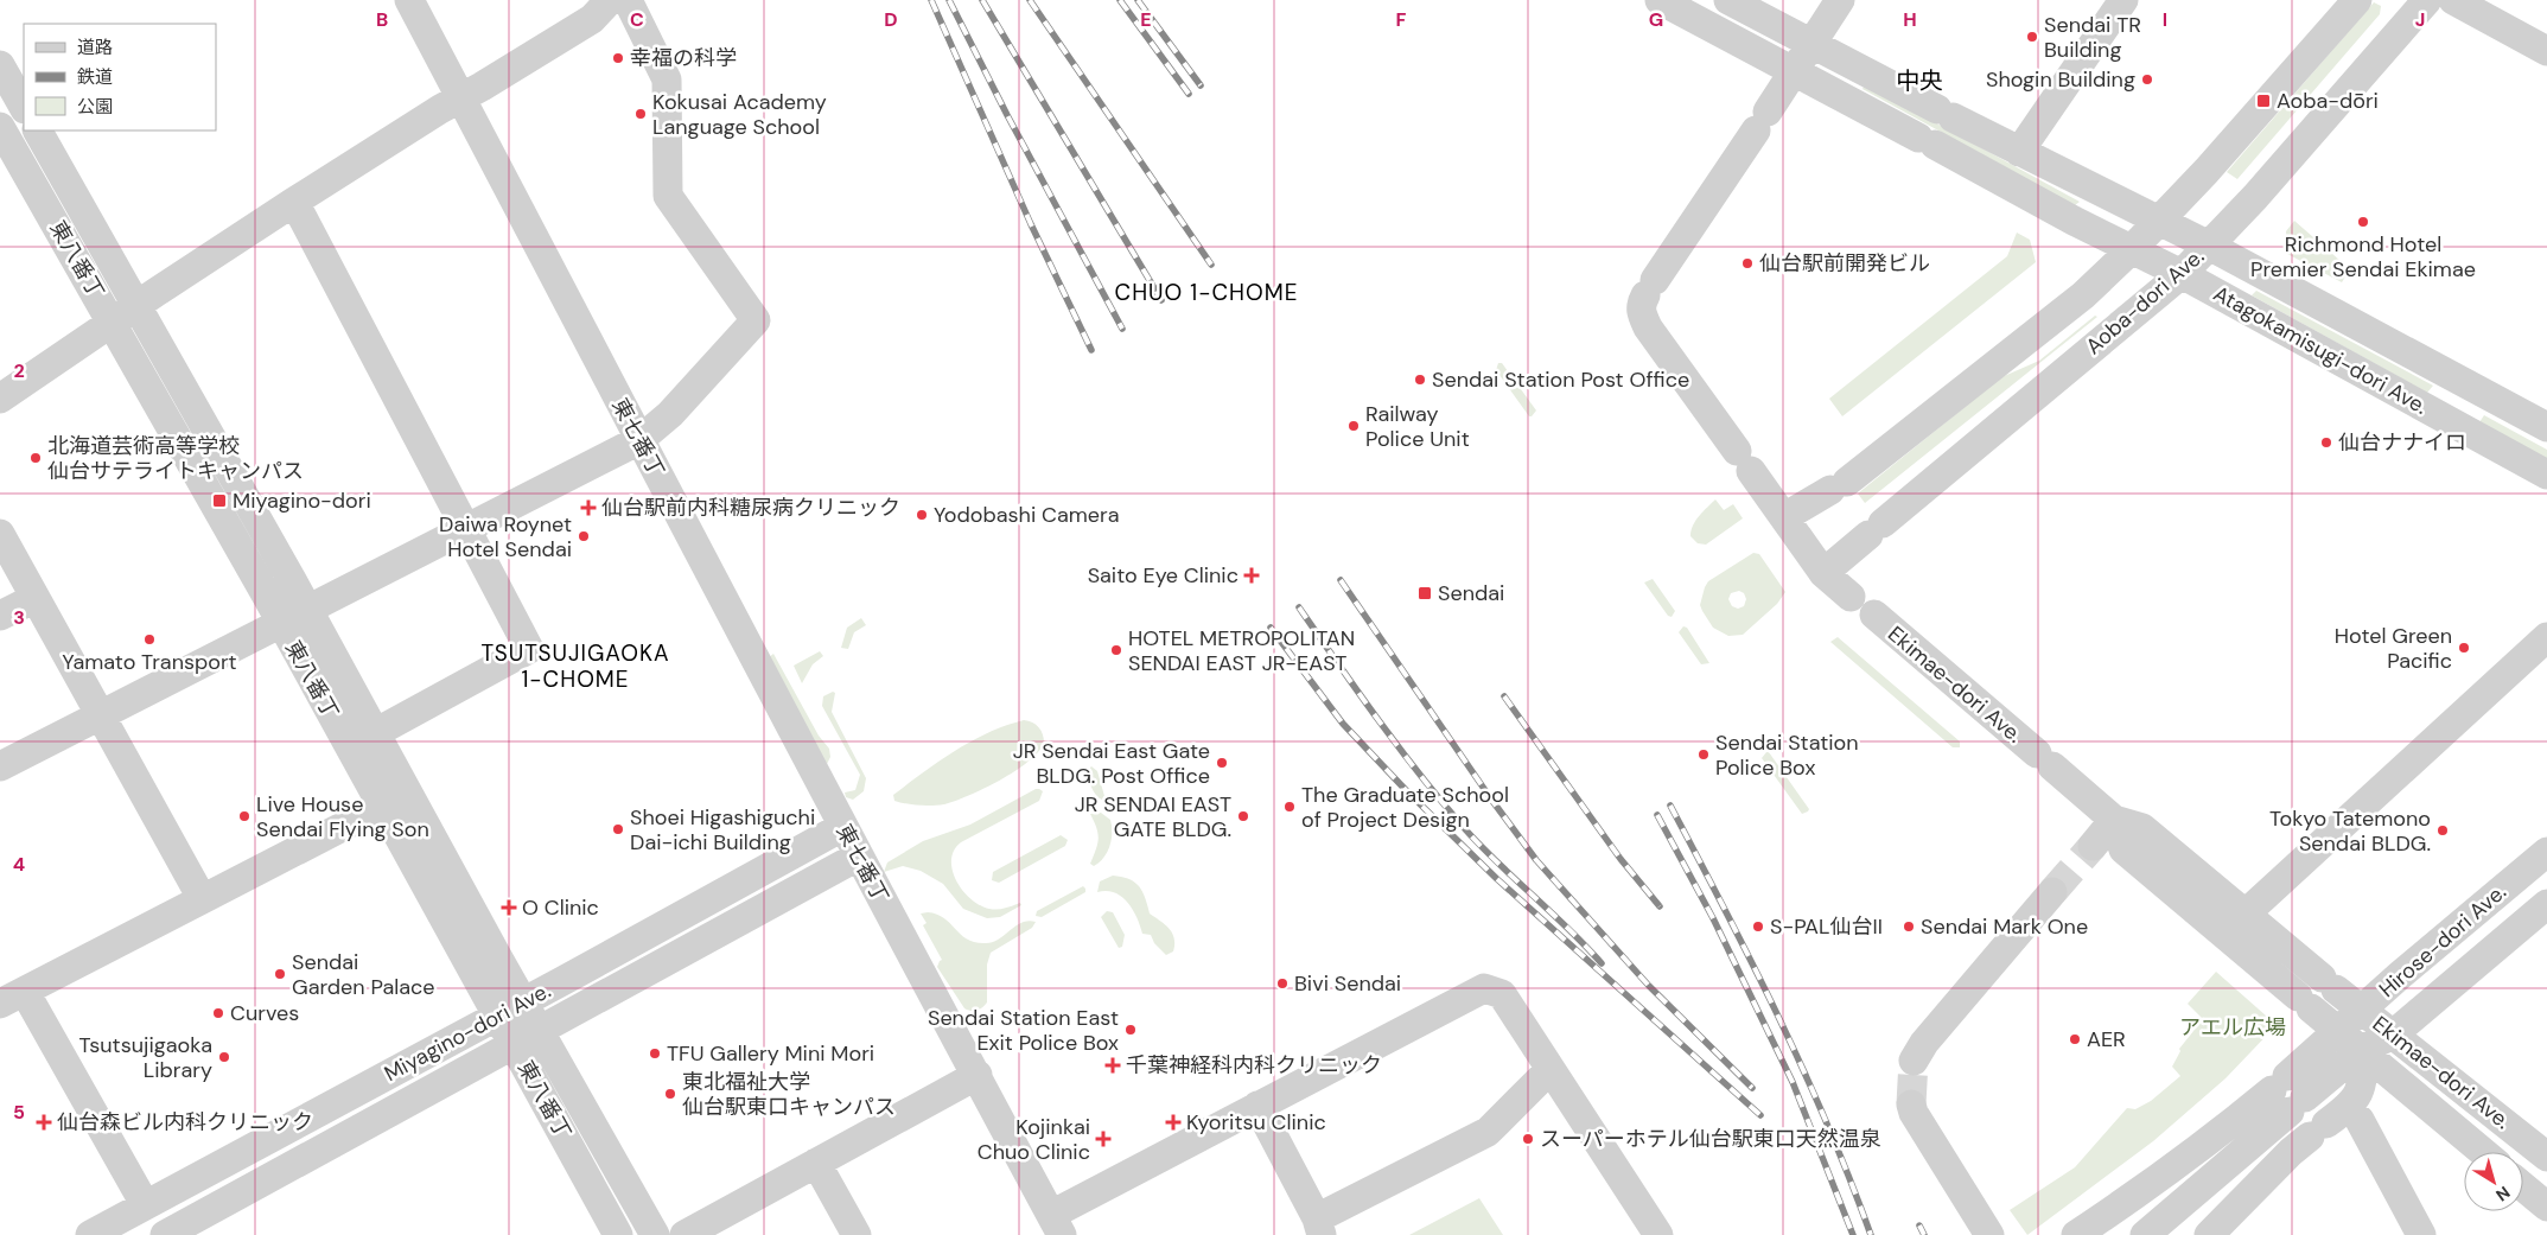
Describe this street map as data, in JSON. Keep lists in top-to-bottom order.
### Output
{
  "streets": {
    "street": [
      "東八番丁",
      "Aoba-dori Ave.",
      "Atagokamisugi-dori Ave.",
      "東七番丁",
      "Ekimae-dori Ave.",
      "Hirose-dori Ave.",
      "Miyagino-dori Ave."
    ]
  },
  "crossings": [
    ["東八番丁", "Miyagino-dori Ave."],
    ["Aoba-dori Ave.", "Atagokamisugi-dori Ave."],
    ["東七番丁", "Miyagino-dori Ave."],
    ["Ekimae-dori Ave.", "Hirose-dori Ave."]
  ],
  "districts": ["中央", "CHUO 1-CHOME", "TSUTSUJIGAOKA 1-CHOME"],
  "parks": ["アエル広場"],
  "places": {
    "other": [
      "Sendai TR Building",
      "幸福の科学",
      "Shogin Building",
      "Kokusai Academy Language School",
      "Richmond Hotel Premier Sendai Ekimae",
      "仙台駅前開発ビル",
      "Sendai Station Post Office",
      "Railway Police Unit",
      "仙台ナナイロ",
      "北海道芸術高等学校 仙台サテライトキャンパス",
      "Yodobashi Camera",
      "Daiwa Roynet Hotel Sendai",
      "Yamato Transport",
      "Hotel Green Pacific",
      "HOTEL METROPOLITAN SENDAI EAST JR-EAST",
      "Sendai Station Police Box",
      "JR Sendai East Gate BLDG. Post Office",
      "The Graduate School of Project Design",
      "Live House Sendai Flying Son",
      "JR SENDAI EAST GATE BLDG.",
      "Shoei Higashiguchi Dai-ichi Building",
      "Tokyo Tatemono Sendai BLDG.",
      "S-PAL仙台II",
      "Sendai Mark One",
      "Sendai Garden Palace",
      "Bivi Sendai",
      "Curves",
      "Sendai Station East Exit Police Box",
      "AER",
      "TFU Gallery Mini Mori",
      "Tsutsujigaoka Library",
      "東北福祉大学 仙台駅東口キャンパス",
      "スーパーホテル仙台駅東口天然温泉"
    ],
    "transit": ["Aoba-dōri", "Miyagino-dori", "Sendai"],
    "health": [
      "仙台駅前内科糖尿病クリニック",
      "Saito Eye Clinic",
      "O Clinic",
      "千葉神経科内科クリニック",
      "仙台森ビル内科クリニック",
      "Kyoritsu Clinic",
      "Kojinkai Chuo Clinic"
    ]
  },
  "legend": ["道路", "鉄道", "公園"],
  "north": "bottom right",
  "grid": {
    "columns": [
      "B",
      "C",
      "D",
      "E",
      "F",
      "G",
      "H",
      "I",
      "J"
    ],
    "rows": [
      "2",
      "3",
      "4",
      "5"
    ]
  }
}
